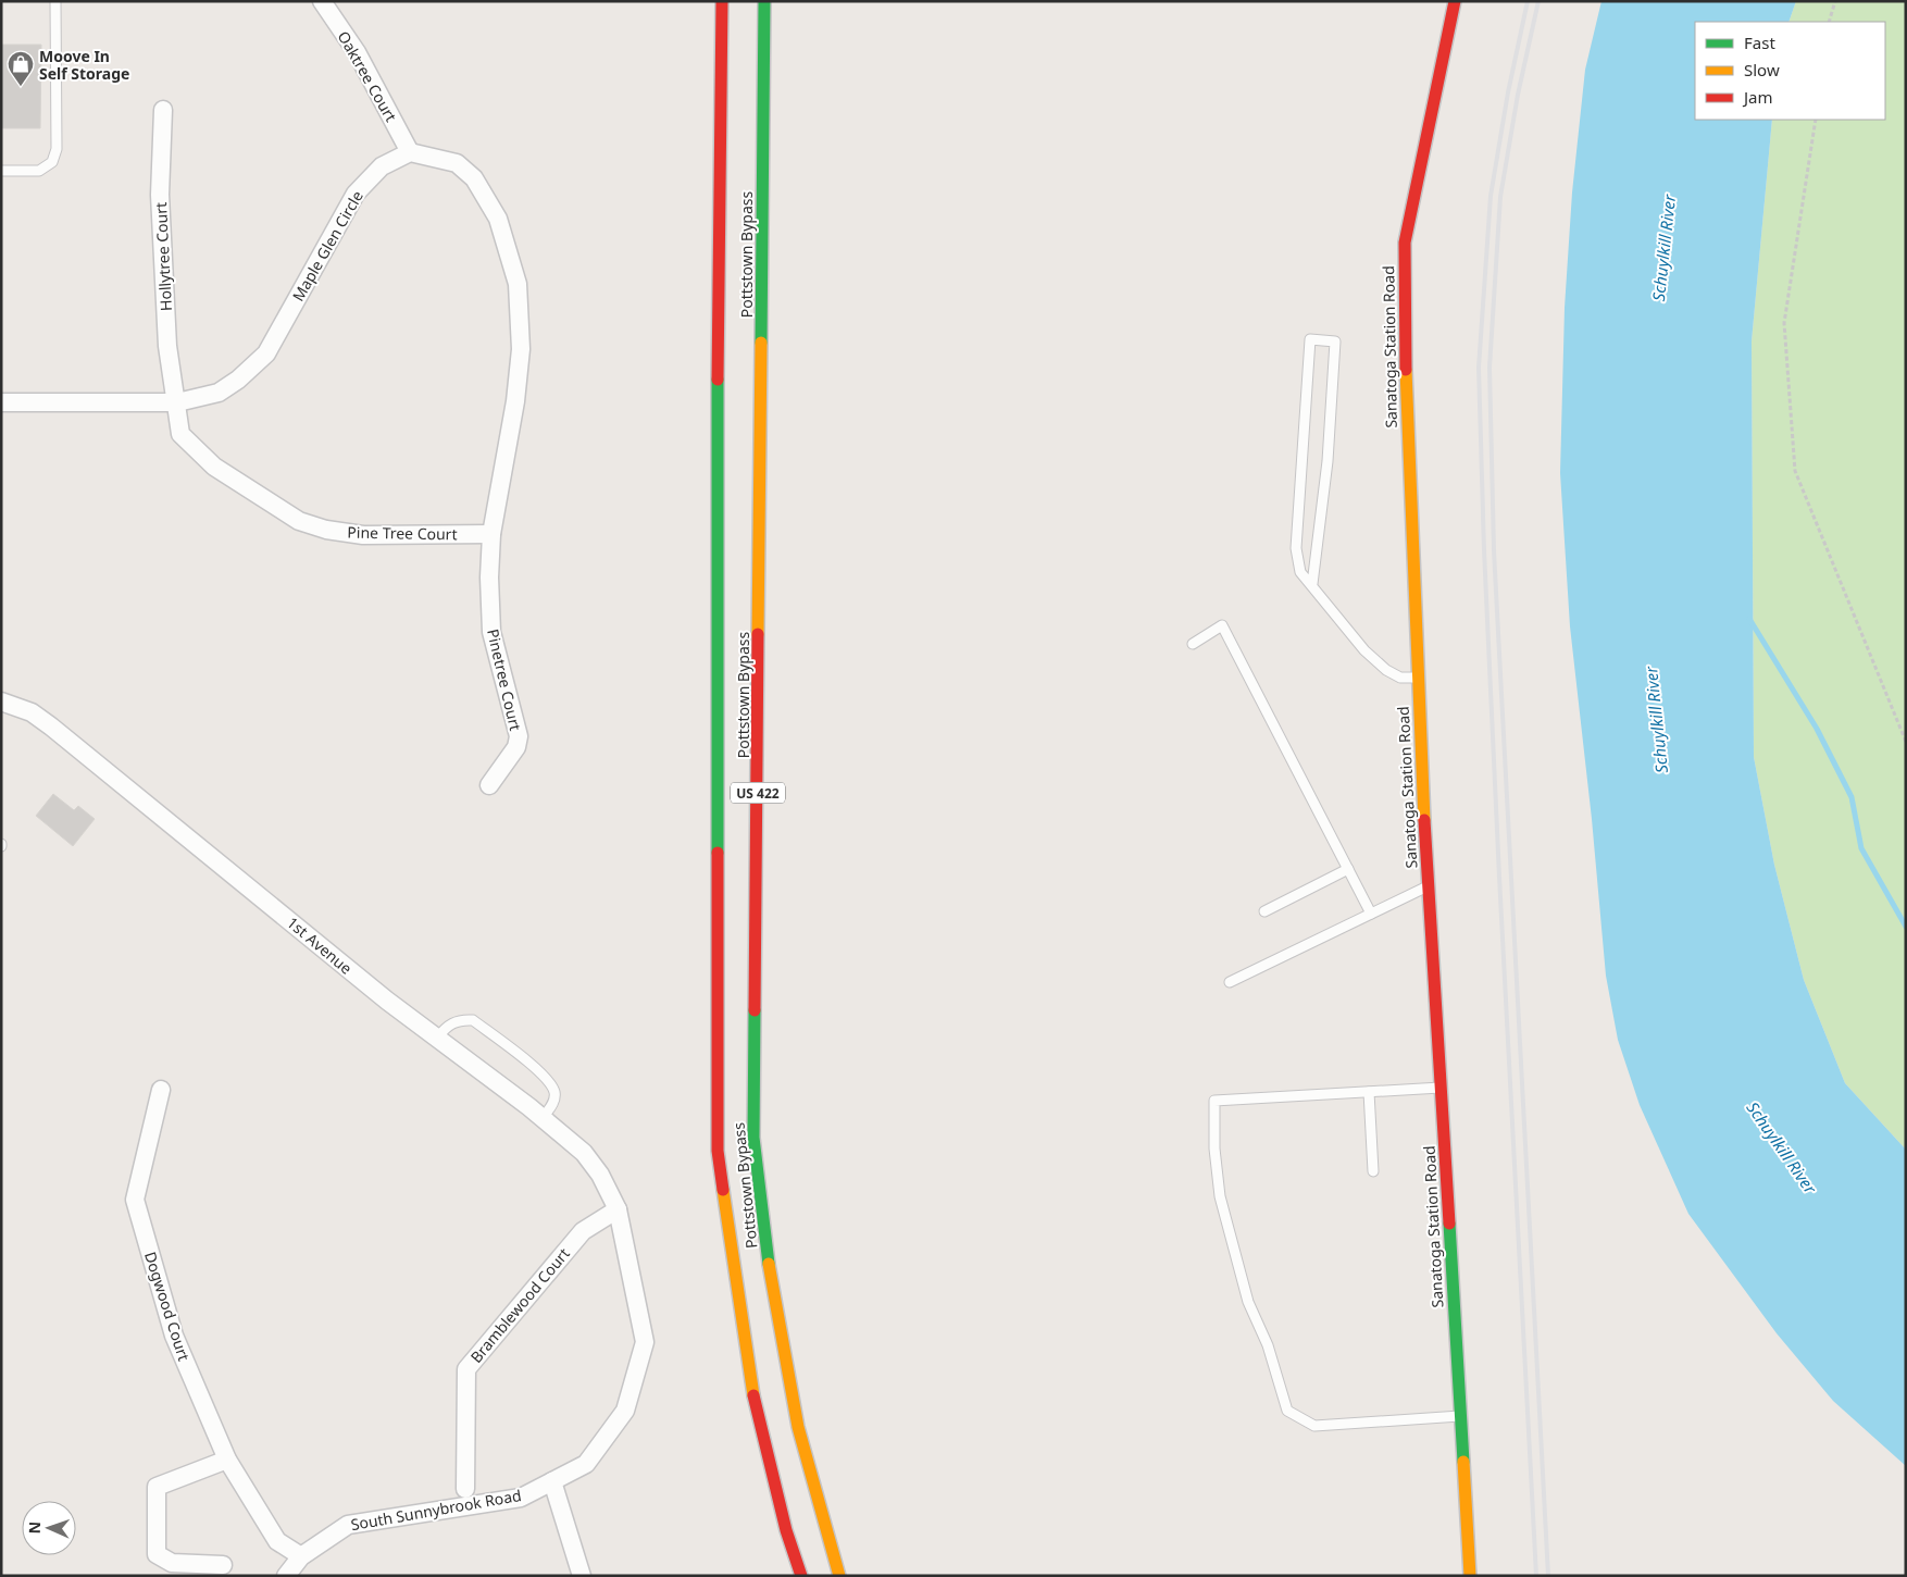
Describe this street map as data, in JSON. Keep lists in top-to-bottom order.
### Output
{
  "streets": {
    "main road": ["Pottstown Bypass", "Sanatoga Station Road", "US 422"],
    "street": [
      "Oaktree Court",
      "Maple Glen Circle",
      "Hollytree Court",
      "Pine Tree Court",
      "Pinetree Court",
      "1st Avenue",
      "Bramblewood Court",
      "Dogwood Court",
      "South Sunnybrook Road"
    ]
  },
  "crossings": [
    ["Oaktree Court", "Maple Glen Circle"],
    ["Maple Glen Circle", "Hollytree Court"],
    ["Maple Glen Circle", "Pine Tree Court"],
    ["Hollytree Court", "Pine Tree Court"],
    ["Pine Tree Court", "Pinetree Court"],
    ["1st Avenue", "Bramblewood Court"],
    ["1st Avenue", "South Sunnybrook Road"],
    ["Bramblewood Court", "South Sunnybrook Road"],
    ["Dogwood Court", "South Sunnybrook Road"]
  ],
  "water": ["Schuylkill River"],
  "places": {
    "shop": ["Moove In Self Storage"]
  },
  "legend": ["Fast", "Slow", "Jam"],
  "north": "left"
}
